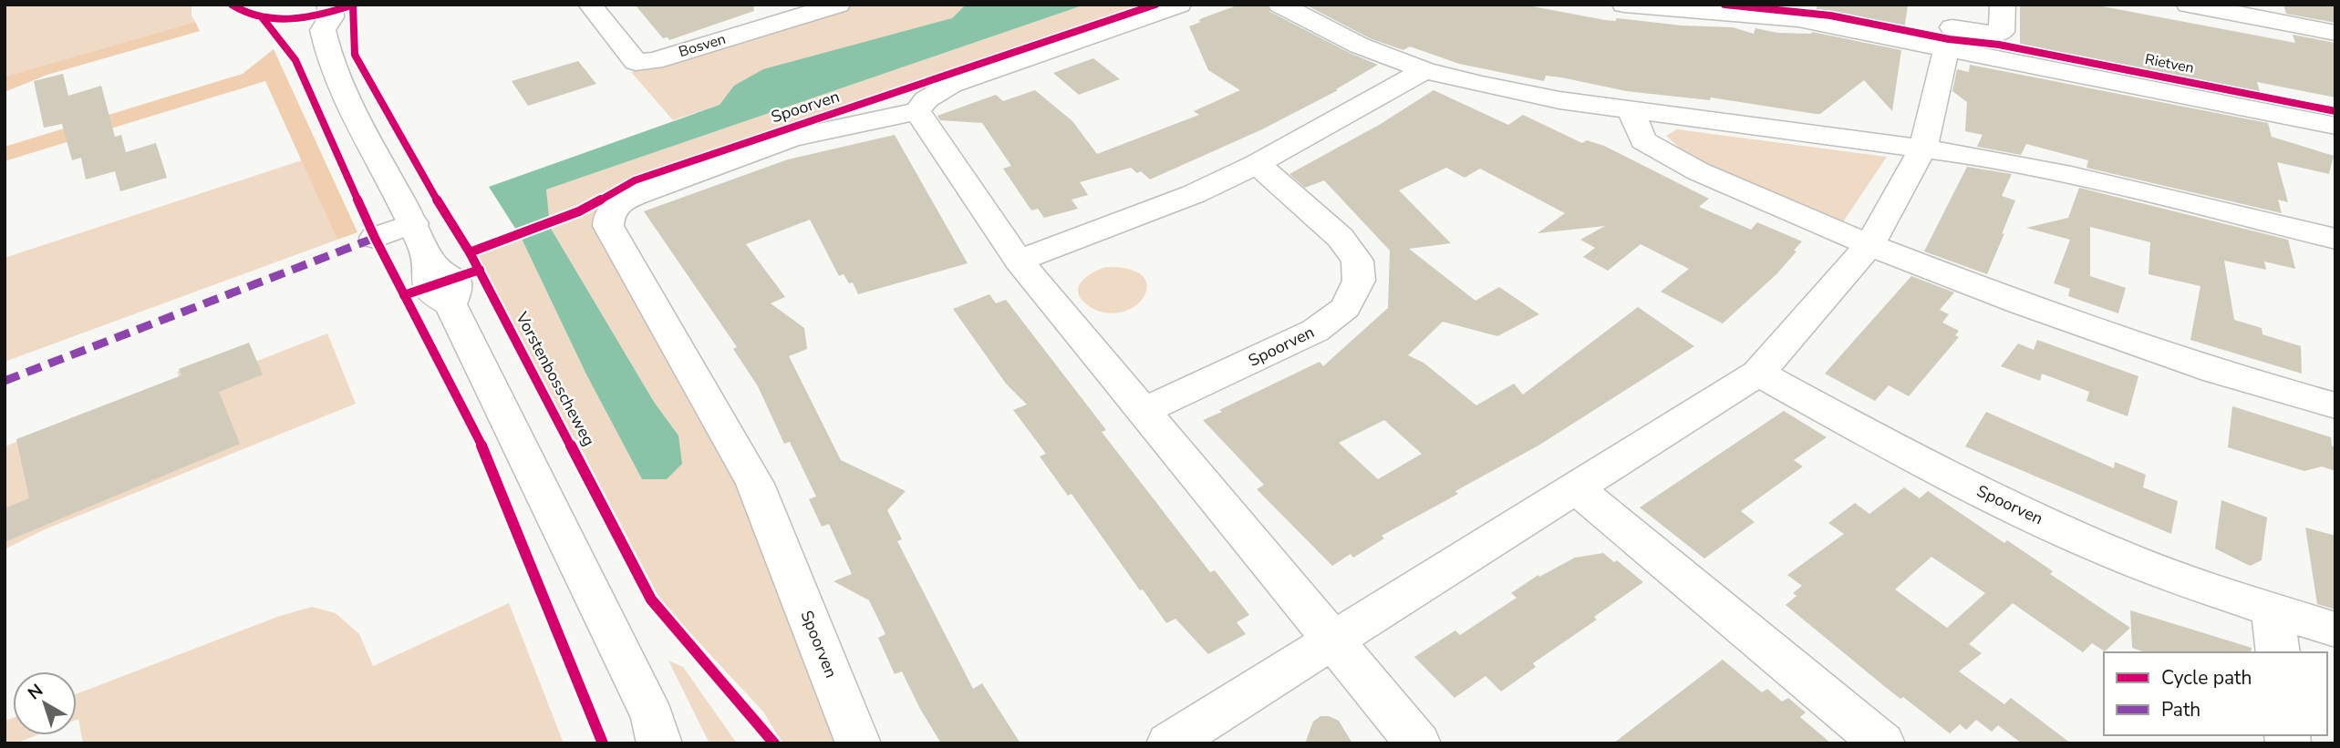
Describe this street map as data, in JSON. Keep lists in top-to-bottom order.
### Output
{
  "streets": {
    "street": ["Bosven", "Spoorven"],
    "cycle path": ["Rietven", "Vorstenbosscheweg"]
  },
  "legend": ["Cycle path", "Path"],
  "north": "top left"
}
